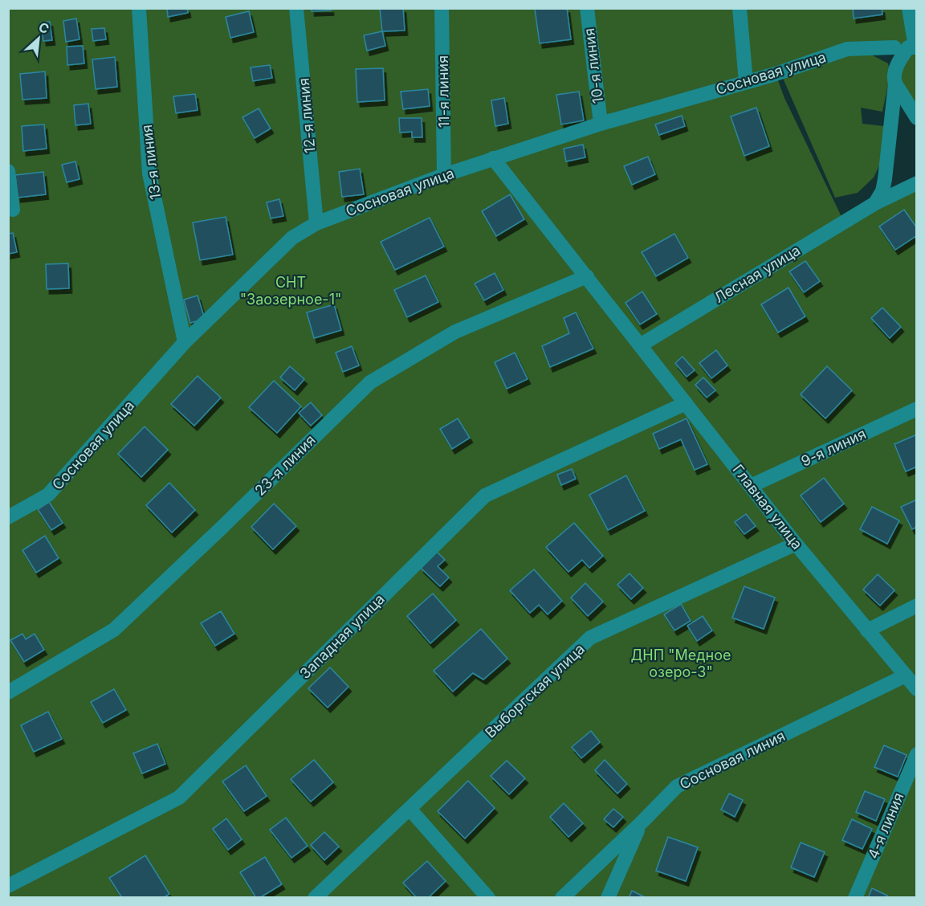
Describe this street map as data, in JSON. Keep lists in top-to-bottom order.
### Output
{
  "streets": {
    "street": [
      "10-я линия",
      "Сосновая улица",
      "11-я линия",
      "12-я линия",
      "13-я линия",
      "Лесная улица",
      "9-я линия",
      "23-я линия",
      "Главная улица",
      "Западная улица",
      "Выборгская улица",
      "Сосновая линия",
      "4-я линия"
    ]
  },
  "crossings": [
    ["10-я линия", "Сосновая улица"],
    ["Сосновая улица", "11-я линия"],
    ["Сосновая улица", "12-я линия"],
    ["Сосновая улица", "13-я линия"],
    ["Сосновая улица", "Главная улица"],
    ["Лесная улица", "Главная улица"],
    ["9-я линия", "Главная улица"],
    ["23-я линия", "Главная улица"],
    ["Главная улица", "Западная улица"],
    ["Главная улица", "Выборгская улица"],
    ["Главная улица", "Сосновая линия"]
  ],
  "parks": ["СНТ \"Заозерное-1\"", "ДНП \"Медное озеро-3\""],
  "north": "top right"
}
